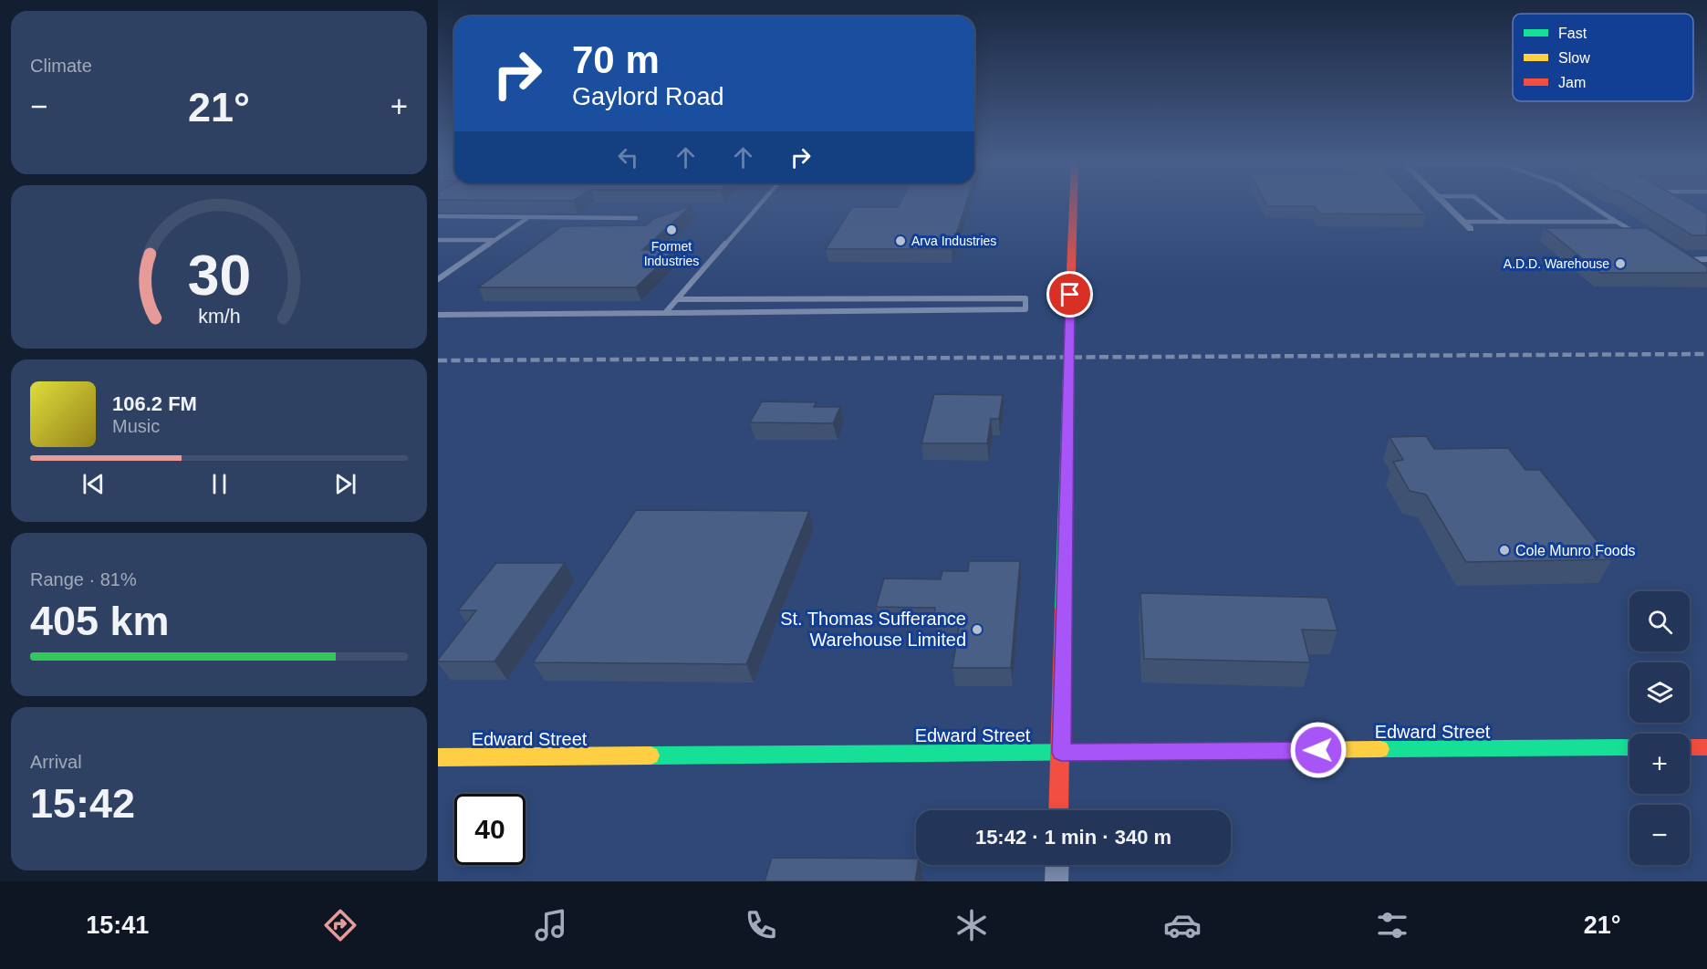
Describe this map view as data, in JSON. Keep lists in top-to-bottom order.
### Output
{
  "streets": {
    "street": ["Edward Street"]
  },
  "places": [
    "Formet Industries",
    "Arva Industries",
    "A.D.D. Warehouse",
    "Cole Munro Foods",
    "St. Thomas Sufferance Warehouse Limited"
  ],
  "legend": ["Fast", "Slow", "Jam"],
  "page": {
    "tile": [
      "Climate",
      ["Range · 81%", "405 km"],
      ["Arrival", "15:42"]
    ],
    "turn": ["70 m", "Gaylord Road"],
    "heat": ["−", "21°", "+"],
    "song": ["106.2 FM", "Music"],
    "map_buttons": ["+", "−"],
    "limit": "40",
    "trip": "15:42 · 1 min · 340 m",
    "tabs": ["15:41", "21°"],
    "gauge": ["30", "km/h"]
  }
}
